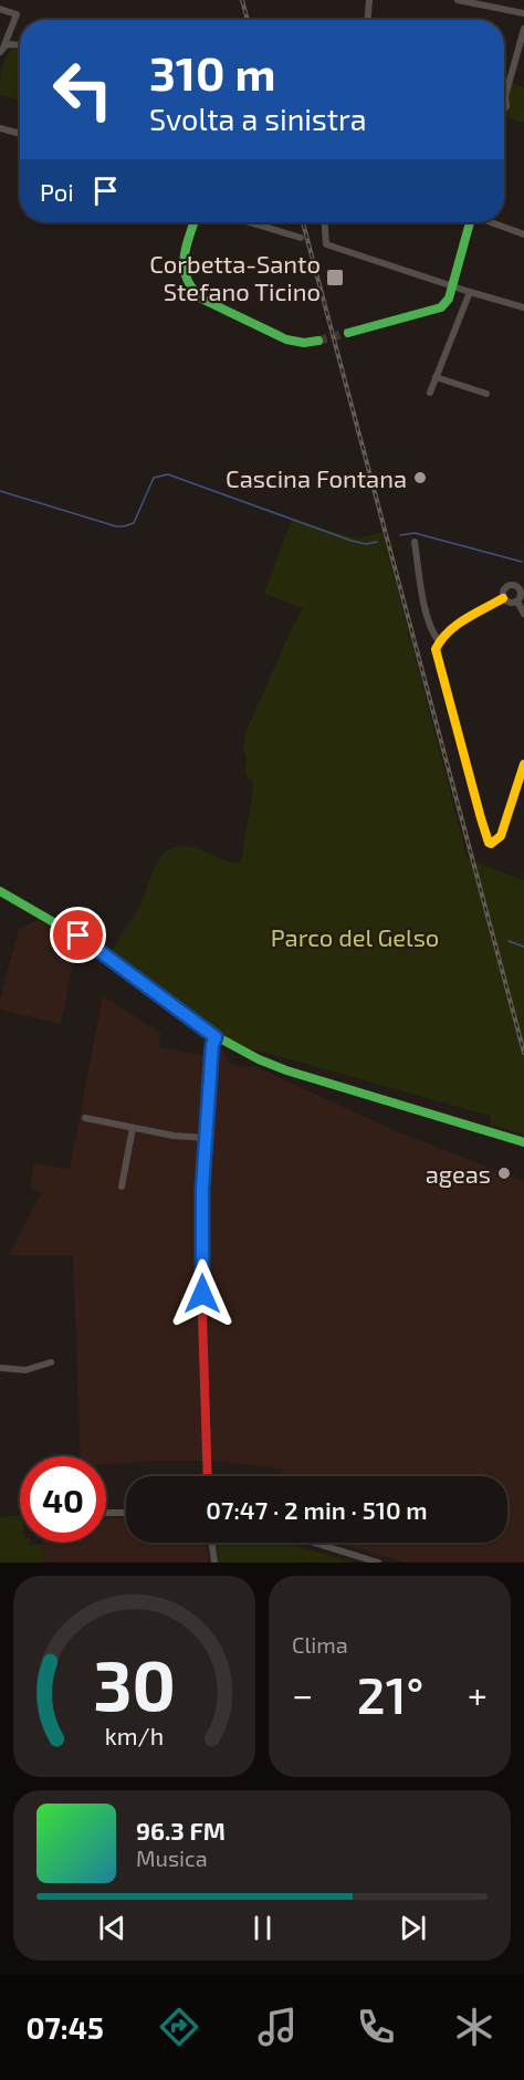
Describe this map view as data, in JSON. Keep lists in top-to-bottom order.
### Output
{
  "parks": ["Parco del Gelso"],
  "places": {
    "transit": ["Corbetta-Santo Stefano Ticino"],
    "other": ["Cascina Fontana", "ageas"]
  },
  "page": {
    "turn": ["310 m", "Svolta a sinistra"],
    "then": "Poi",
    "limit": "40",
    "trip": "07:47 · 2 min · 510 m",
    "tile": "Clima",
    "heat": ["−", "21°", "+"],
    "song": ["96.3 FM", "Musica"],
    "tabs": "07:45",
    "gauge": ["30", "km/h"]
  }
}
